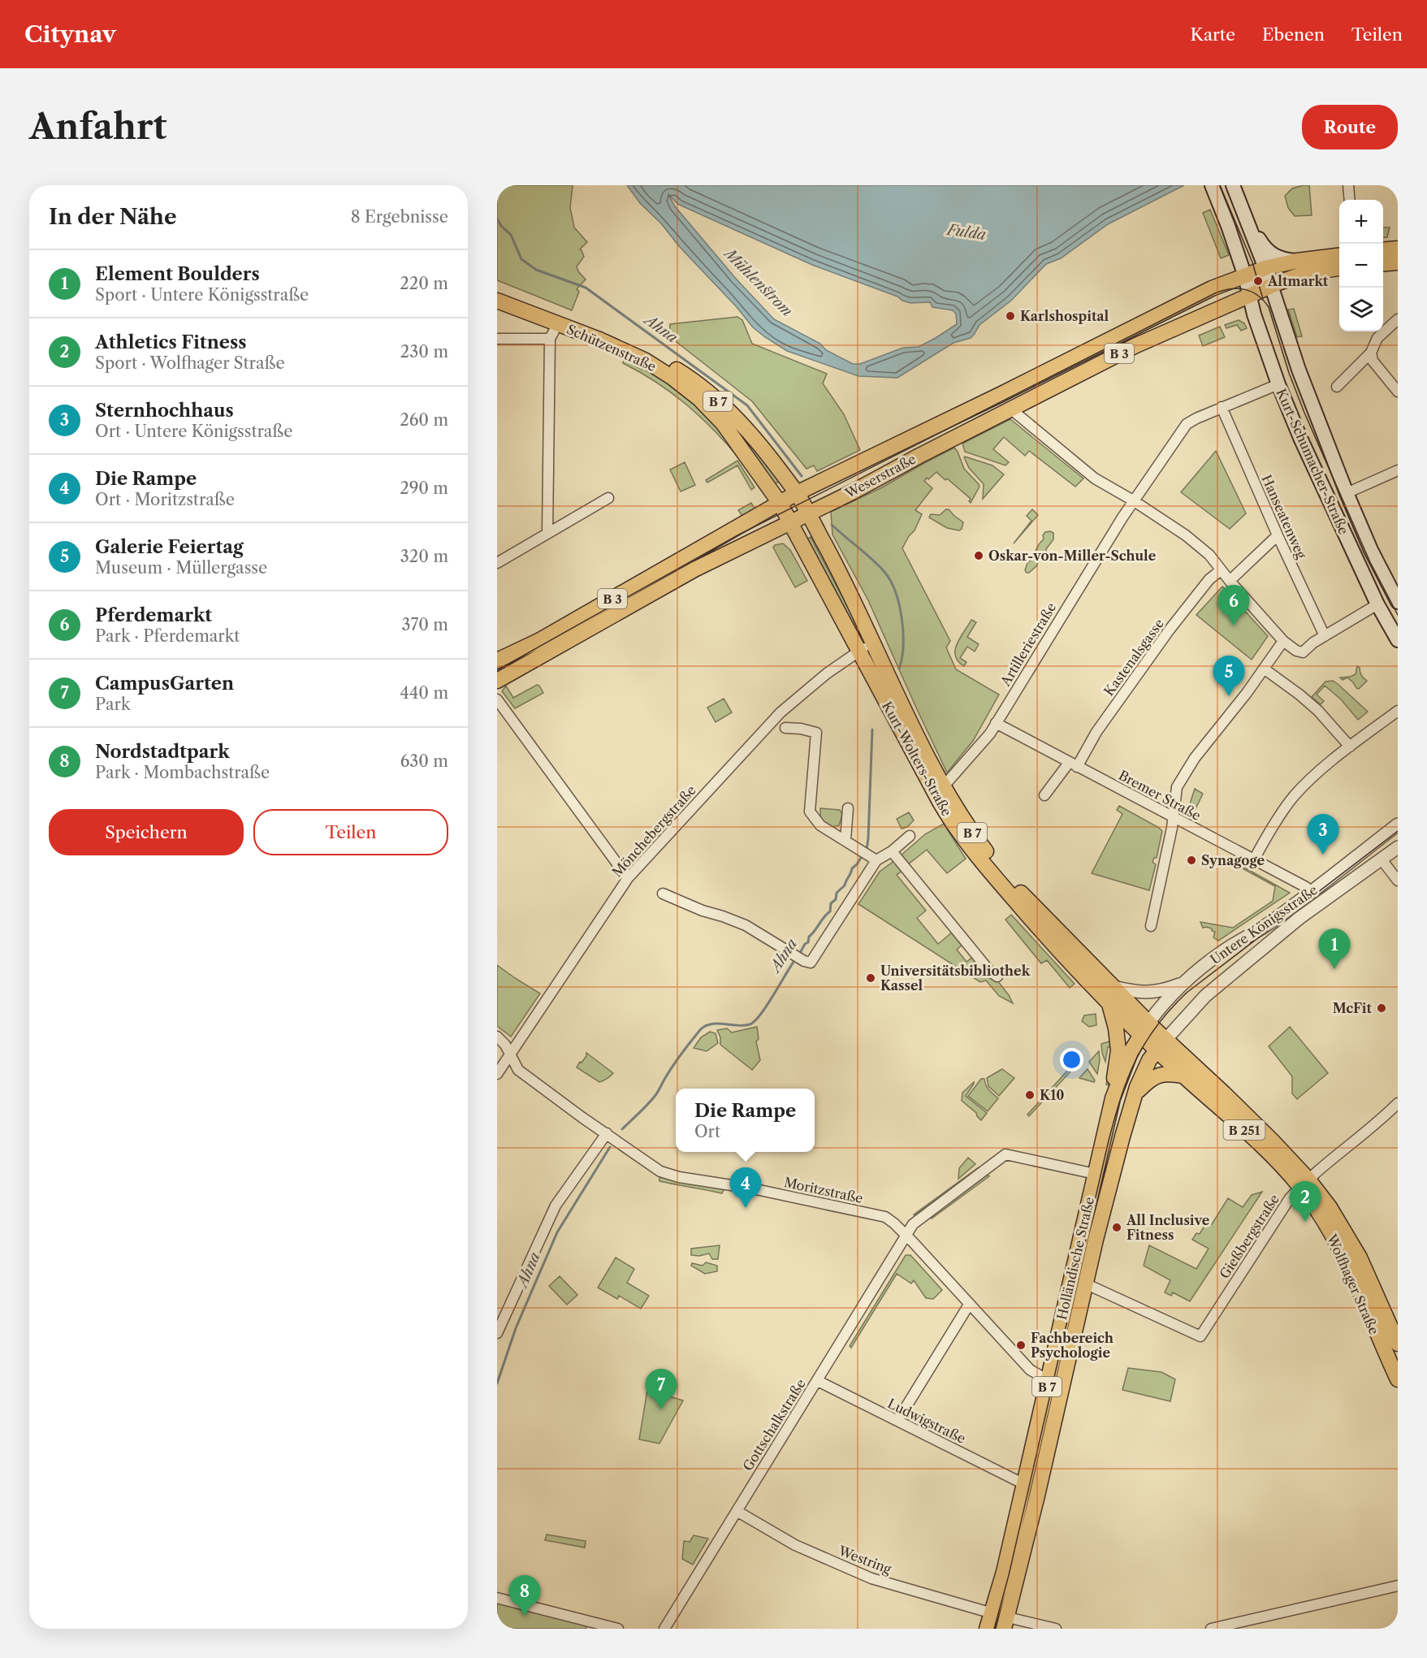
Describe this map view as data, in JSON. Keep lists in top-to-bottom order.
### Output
{
  "streets": {
    "main road": [
      "Schützenstraße",
      "B 3",
      "B 7",
      "Kurt-Schumacher-Straße",
      "Weserstraße",
      "Kurt-Wolters-Straße",
      "B 251",
      "Holländische Straße",
      "Wolfhager Straße"
    ],
    "street": [
      "Hanseatenweg",
      "Artilleriestraße",
      "Kastenalsgasse",
      "Bremer Straße",
      "Mönchebergstraße",
      "Untere Königsstraße",
      "Moritzstraße",
      "Gießbergstraße",
      "Ludwigstraße",
      "Gottschalkstraße",
      "Westring"
    ]
  },
  "crossings": [
    ["Schützenstraße", "Weserstraße"],
    ["Schützenstraße", "Kurt-Wolters-Straße"],
    ["B 3", "Kurt-Schumacher-Straße"],
    ["B 3", "Weserstraße"],
    ["B 7", "Kurt-Wolters-Straße"],
    ["B 7", "Holländische Straße"],
    ["Kurt-Schumacher-Straße", "Weserstraße"],
    ["Kurt-Schumacher-Straße", "Artilleriestraße"],
    ["Weserstraße", "Kurt-Wolters-Straße"],
    ["Hanseatenweg", "Artilleriestraße"],
    ["Artilleriestraße", "Kurt-Wolters-Straße"],
    ["Artilleriestraße", "Bremer Straße"],
    ["Kastenalsgasse", "Bremer Straße"],
    ["Kurt-Wolters-Straße", "Mönchebergstraße"],
    ["Kurt-Wolters-Straße", "Untere Königsstraße"],
    ["Kurt-Wolters-Straße", "Holländische Straße"],
    ["Kurt-Wolters-Straße", "Wolfhager Straße"],
    ["Bremer Straße", "Untere Königsstraße"],
    ["Mönchebergstraße", "Moritzstraße"],
    ["Untere Königsstraße", "Holländische Straße"],
    ["Untere Königsstraße", "Wolfhager Straße"],
    ["Moritzstraße", "Holländische Straße"],
    ["Moritzstraße", "Gottschalkstraße"],
    ["Gießbergstraße", "Holländische Straße"],
    ["Gießbergstraße", "Wolfhager Straße"],
    ["Holländische Straße", "Wolfhager Straße"],
    ["Holländische Straße", "Ludwigstraße"],
    ["Holländische Straße", "Gottschalkstraße"],
    ["Holländische Straße", "Westring"],
    ["Ludwigstraße", "Gottschalkstraße"],
    ["Gottschalkstraße", "Westring"]
  ],
  "water": ["Fulda", "Mühlenstrom", "Ahna"],
  "places": [
    "Altmarkt",
    "Karlshospital",
    "Oskar-von-Miller-Schule",
    "Synagoge",
    "Universitätsbibliothek Kassel",
    "McFit",
    "K10",
    "All Inclusive Fitness",
    "Fachbereich Psychologie"
  ],
  "page": {
    "header": "Citynav",
    "nav": ["Karte", "Ebenen", "Teilen"],
    "buttons": [
      "Route",
      ["Speichern", "Teilen"]
    ],
    "title": "Anfahrt",
    "heading": ["In der Nähe", "8 Ergebnisse"],
    "map_buttons": ["+", "−"],
    "list": [
      {
        "mark": "1",
        "name": "Element Boulders",
        "note": "Sport · Untere Königsstraße",
        "value": "220 m"
      },
      {
        "mark": "2",
        "name": "Athletics Fitness",
        "note": "Sport · Wolfhager Straße",
        "value": "230 m"
      },
      {
        "mark": "3",
        "name": "Sternhochhaus",
        "note": "Ort · Untere Königsstraße",
        "value": "260 m"
      },
      {
        "mark": "4",
        "name": "Die Rampe",
        "note": "Ort · Moritzstraße",
        "value": "290 m"
      },
      {
        "mark": "5",
        "name": "Galerie Feiertag",
        "note": "Museum · Müllergasse",
        "value": "320 m"
      },
      {
        "mark": "6",
        "name": "Pferdemarkt",
        "note": "Park · Pferdemarkt",
        "value": "370 m"
      },
      {
        "mark": "7",
        "name": "CampusGarten",
        "note": "Park",
        "value": "440 m"
      },
      {
        "mark": "8",
        "name": "Nordstadtpark",
        "note": "Park · Mombachstraße",
        "value": "630 m"
      }
    ],
    "pins": [
      "6",
      "5",
      "3",
      "1",
      "4",
      "2",
      "7",
      "8"
    ],
    "popup": ["Die Rampe", "Ort"]
  }
}
